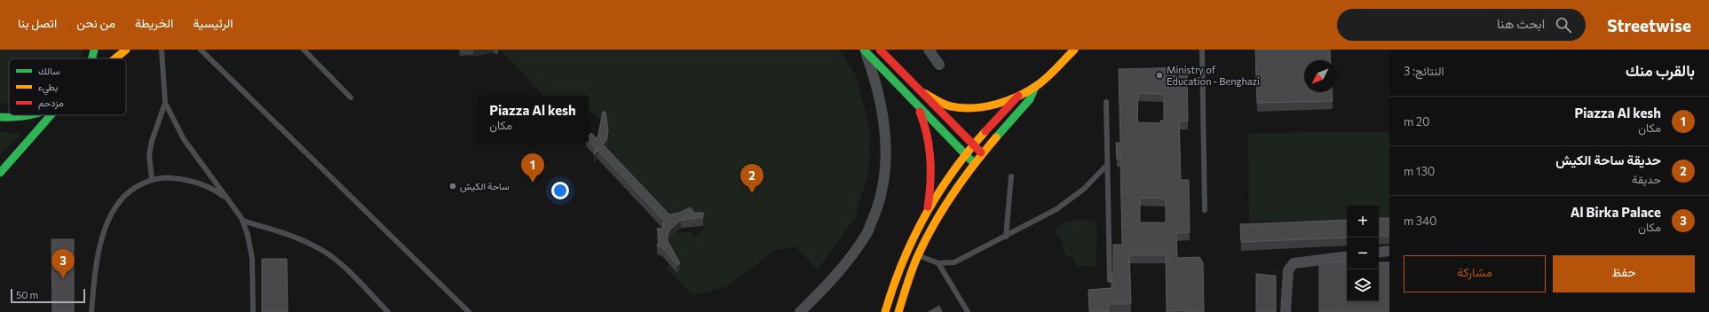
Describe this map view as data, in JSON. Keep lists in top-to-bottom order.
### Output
{
  "places": ["Ministry of Education - Benghazi", "ساحة الكيش"],
  "legend": ["سالك", "بطيء", "مزدحم"],
  "scale_bar": "50 m",
  "north": "bottom left",
  "page": {
    "header": "Streetwise",
    "search": "ابحث هنا",
    "nav": [
      "الرئيسية",
      "الخريطة",
      "من نحن",
      "اتصل بنا"
    ],
    "heading": ["بالقرب منك", "النتائج: 3"],
    "list": [
      {
        "mark": "1",
        "name": "Piazza Al kesh",
        "note": "مكان",
        "value": "20 m"
      },
      {
        "mark": "2",
        "name": "حديقة ساحة الكيش",
        "note": "حديقة",
        "value": "130 m"
      },
      {
        "mark": "3",
        "name": "Al Birka Palace",
        "note": "مكان",
        "value": "340 m"
      }
    ],
    "popup": ["Piazza Al kesh", "مكان"],
    "pins": ["1", "2", "3"],
    "map_buttons": ["+", "−"],
    "buttons": ["حفظ", "مشاركة"],
    "scale": "50 m"
  }
}
